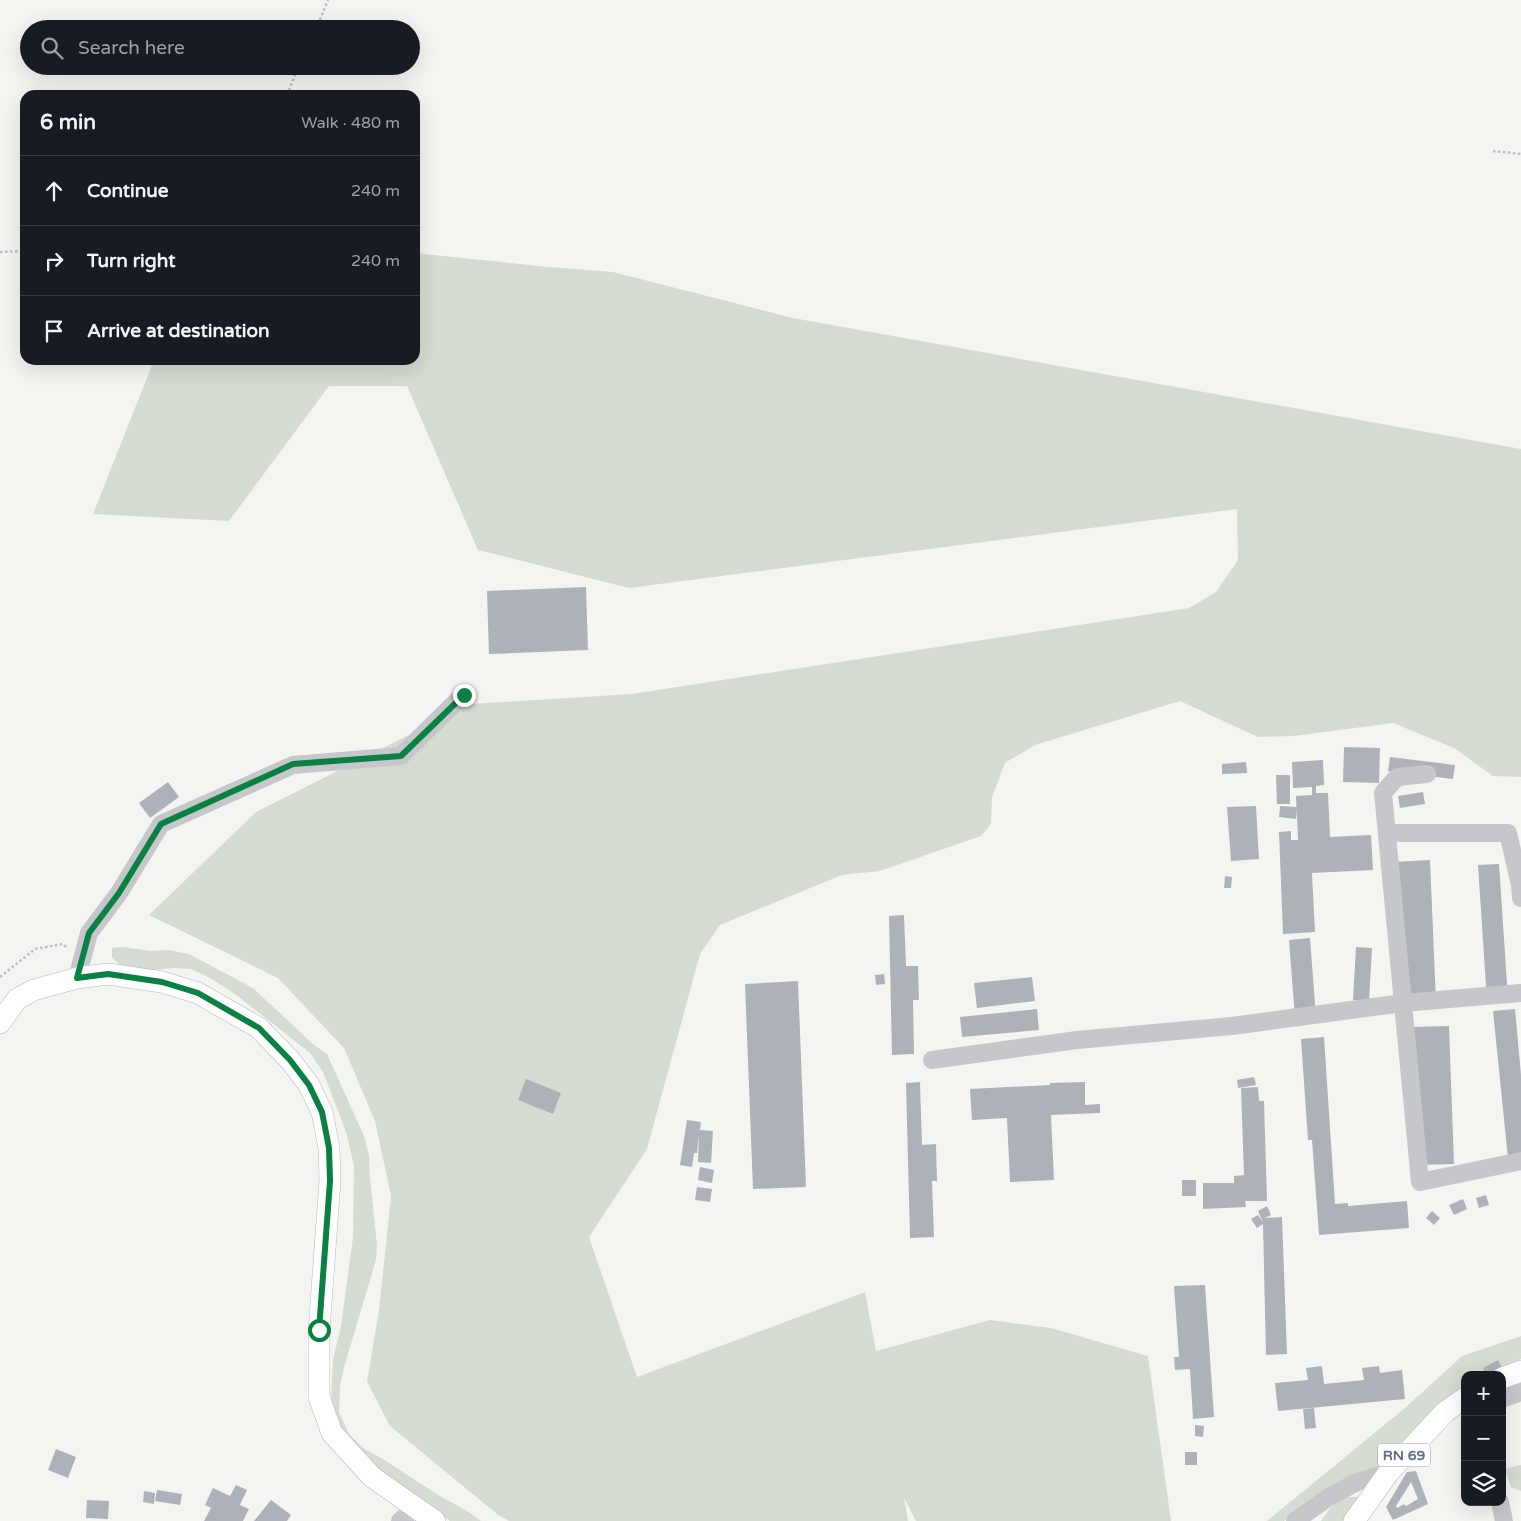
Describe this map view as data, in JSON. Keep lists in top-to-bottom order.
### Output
{
  "streets": {
    "main road": ["RN 69"]
  },
  "page": {
    "search": "Search here",
    "heading": ["6 min", "Walk · 480 m"],
    "list": [
      ["Continue", "240 m"],
      ["Turn right", "240 m"],
      "Arrive at destination"
    ],
    "map_buttons": ["+", "−"]
  }
}
